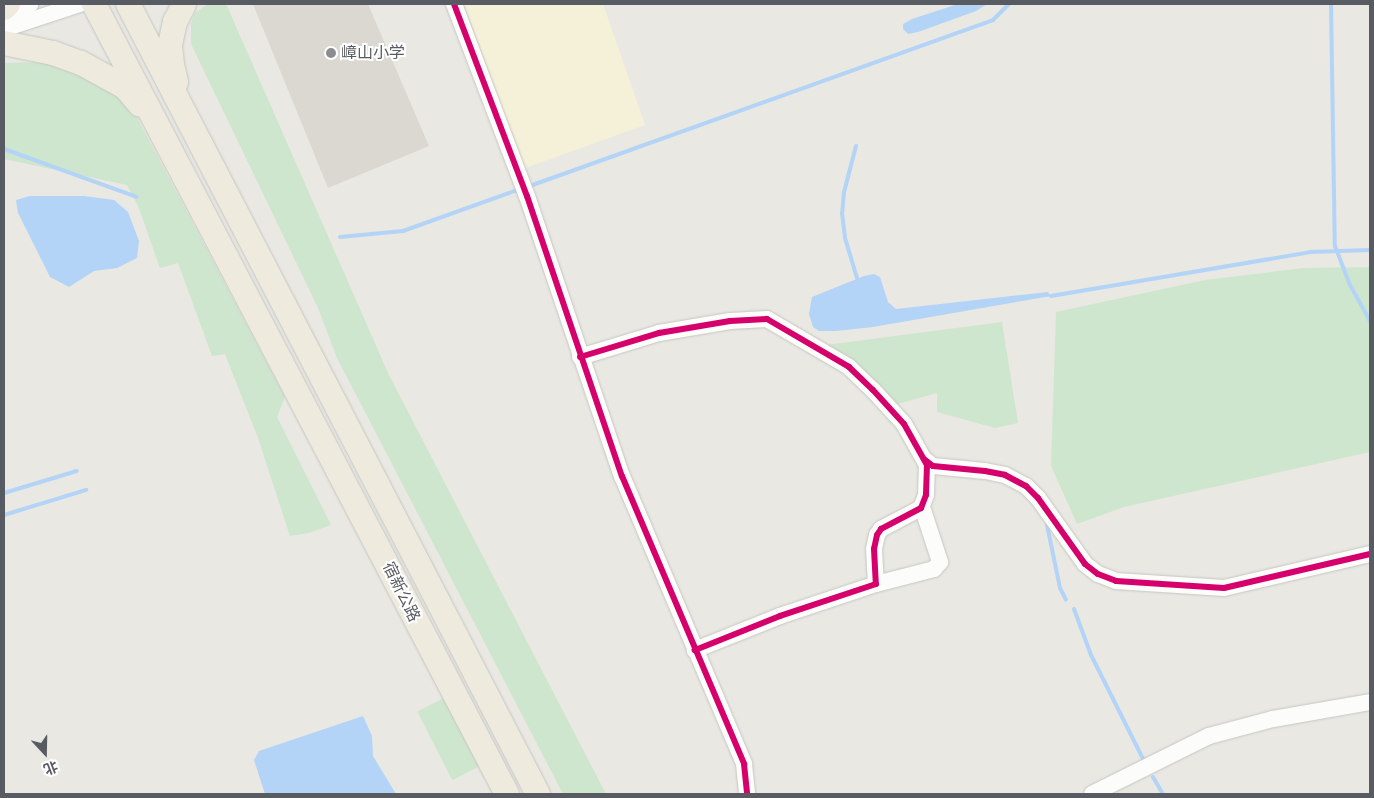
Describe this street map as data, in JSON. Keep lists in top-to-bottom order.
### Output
{
  "streets": {
    "highway": ["宿新公路"]
  },
  "places": ["嶂山小学"],
  "north": "bottom"
}
